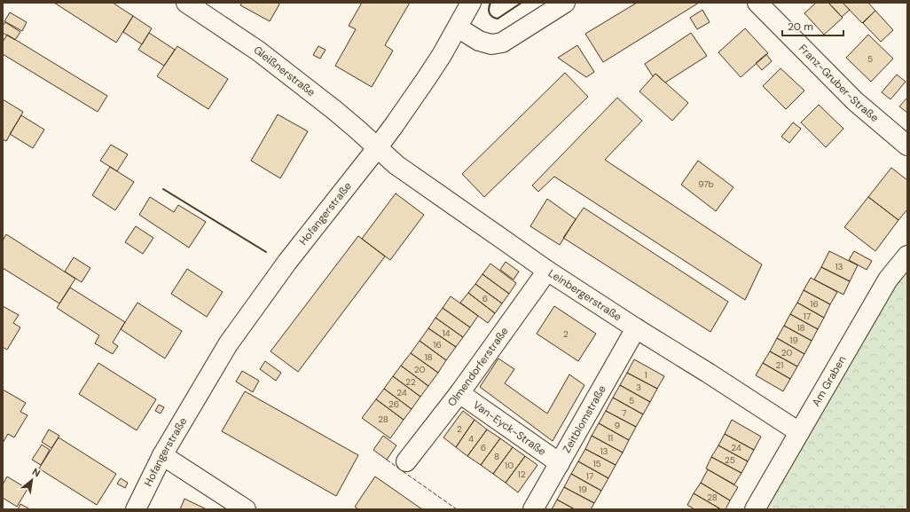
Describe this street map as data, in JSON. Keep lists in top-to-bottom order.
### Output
{
  "streets": {
    "street": [
      "Gleißnerstraße",
      "Franz-Gruber-Straße",
      "Hofangerstraße",
      "Leinbergerstraße",
      "Olmendorferstraße",
      "Am Graben",
      "Zeitblomstraße",
      "Van-Eyck-Straße"
    ]
  },
  "crossings": [
    ["Gleißnerstraße", "Hofangerstraße"],
    ["Gleißnerstraße", "Leinbergerstraße"],
    ["Hofangerstraße", "Leinbergerstraße"],
    ["Leinbergerstraße", "Olmendorferstraße"],
    ["Leinbergerstraße", "Am Graben"],
    ["Leinbergerstraße", "Zeitblomstraße"],
    ["Olmendorferstraße", "Van-Eyck-Straße"],
    ["Zeitblomstraße", "Van-Eyck-Straße"]
  ],
  "house_numbers": [
    "5",
    "97b",
    "13",
    "6",
    "16",
    "17",
    "18",
    "14",
    "2",
    "19",
    "16",
    "20",
    "18",
    "21",
    "20",
    "1",
    "22",
    "3",
    "24",
    "5",
    "26",
    "7",
    "28",
    "9",
    "2",
    "11",
    "4",
    "6",
    "24",
    "13",
    "8",
    "25",
    "15",
    "10",
    "12",
    "17",
    "19",
    "28"
  ],
  "scale_bar": "20 m",
  "north": "top right"
}
